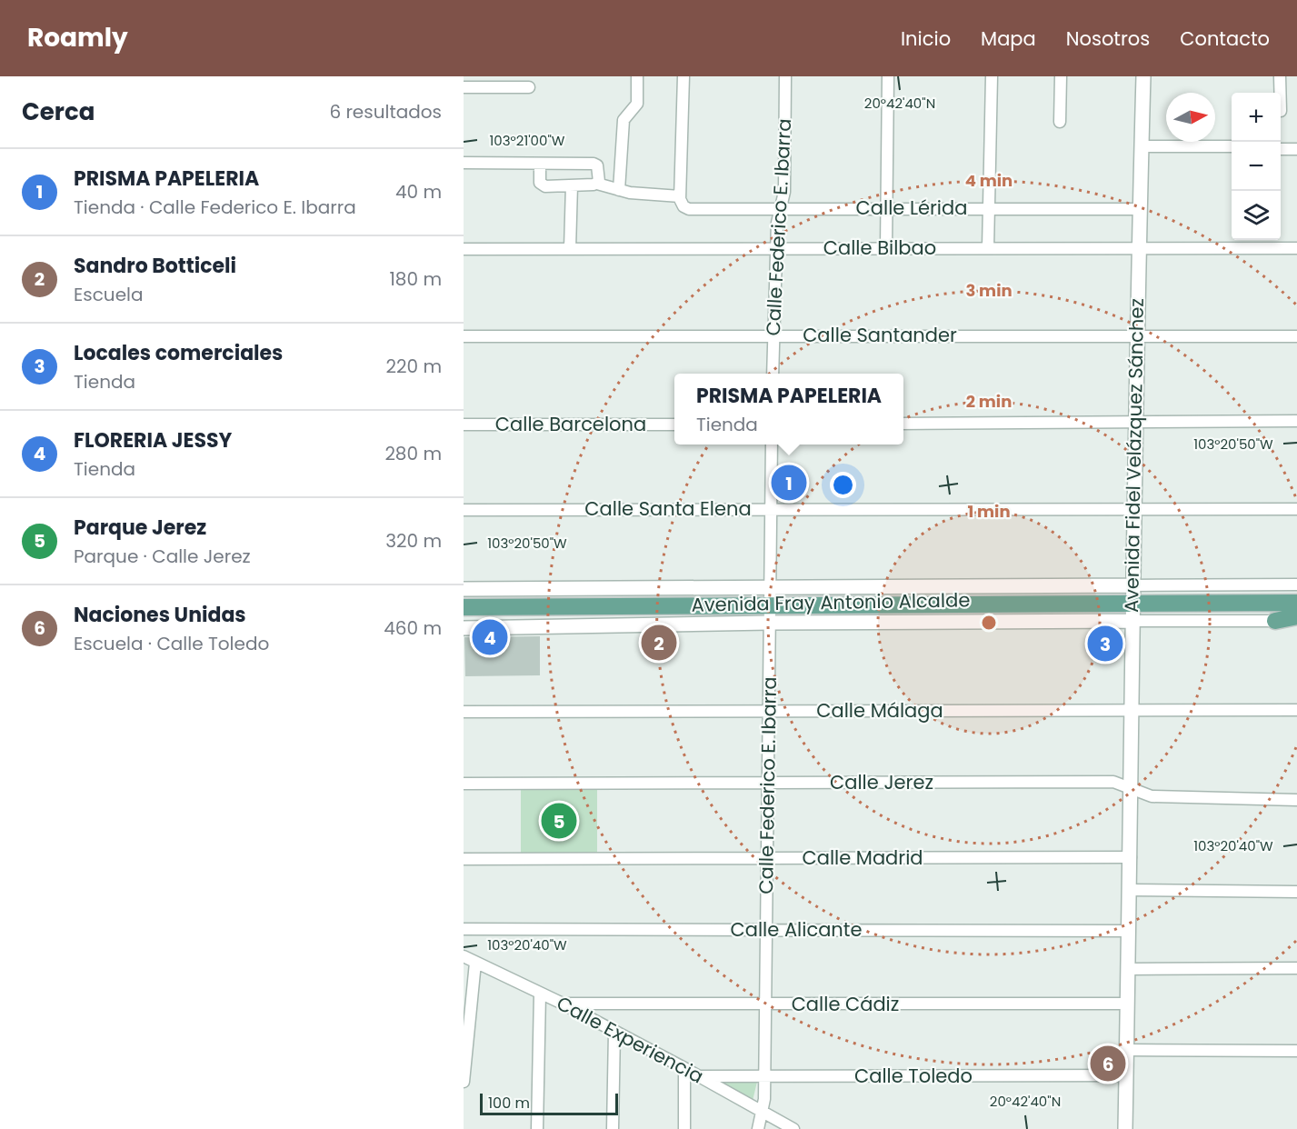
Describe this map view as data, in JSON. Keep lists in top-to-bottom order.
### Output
{
  "streets": {
    "main road": ["Avenida Fray Antonio Alcalde"],
    "street": [
      "Calle Lérida",
      "Calle Federico E. Ibarra",
      "Calle Bilbao",
      "Calle Santander",
      "Calle Barcelona",
      "Avenida Fidel Velázquez Sánchez",
      "Calle Santa Elena",
      "Calle Málaga",
      "Calle Jerez",
      "Calle Madrid",
      "Calle Alicante",
      "Calle Cádiz",
      "Calle Experiencia",
      "Calle Toledo"
    ]
  },
  "crossings": [
    ["Calle Lérida", "Calle Federico E. Ibarra"],
    ["Calle Lérida", "Avenida Fidel Velázquez Sánchez"],
    ["Calle Federico E. Ibarra", "Calle Bilbao"],
    ["Calle Federico E. Ibarra", "Calle Santander"],
    ["Calle Federico E. Ibarra", "Calle Santa Elena"],
    ["Calle Federico E. Ibarra", "Avenida Fray Antonio Alcalde"],
    ["Calle Federico E. Ibarra", "Calle Málaga"],
    ["Calle Federico E. Ibarra", "Calle Jerez"],
    ["Calle Federico E. Ibarra", "Calle Madrid"],
    ["Calle Federico E. Ibarra", "Calle Alicante"],
    ["Calle Federico E. Ibarra", "Calle Cádiz"],
    ["Calle Federico E. Ibarra", "Calle Experiencia"],
    ["Calle Federico E. Ibarra", "Calle Toledo"],
    ["Calle Bilbao", "Avenida Fidel Velázquez Sánchez"],
    ["Calle Santander", "Avenida Fidel Velázquez Sánchez"],
    ["Avenida Fidel Velázquez Sánchez", "Calle Santa Elena"],
    ["Avenida Fidel Velázquez Sánchez", "Avenida Fray Antonio Alcalde"],
    ["Avenida Fidel Velázquez Sánchez", "Calle Málaga"],
    ["Avenida Fidel Velázquez Sánchez", "Calle Jerez"],
    ["Avenida Fidel Velázquez Sánchez", "Calle Madrid"],
    ["Avenida Fidel Velázquez Sánchez", "Calle Alicante"],
    ["Avenida Fidel Velázquez Sánchez", "Calle Cádiz"],
    ["Avenida Fidel Velázquez Sánchez", "Calle Toledo"],
    ["Calle Cádiz", "Calle Experiencia"],
    ["Calle Experiencia", "Calle Toledo"]
  ],
  "scale_bar": "100 m",
  "north": "right",
  "page": {
    "header": "Roamly",
    "nav": [
      "Inicio",
      "Mapa",
      "Nosotros",
      "Contacto"
    ],
    "heading": ["Cerca", "6 resultados"],
    "map_buttons": ["+", "−"],
    "list": [
      {
        "mark": "1",
        "name": "PRISMA PAPELERIA",
        "note": "Tienda · Calle Federico E. Ibarra",
        "value": "40 m"
      },
      {
        "mark": "2",
        "name": "Sandro Botticeli",
        "note": "Escuela",
        "value": "180 m"
      },
      {
        "mark": "3",
        "name": "Locales comerciales",
        "note": "Tienda",
        "value": "220 m"
      },
      {
        "mark": "4",
        "name": "FLORERIA JESSY",
        "note": "Tienda",
        "value": "280 m"
      },
      {
        "mark": "5",
        "name": "Parque Jerez",
        "note": "Parque · Calle Jerez",
        "value": "320 m"
      },
      {
        "mark": "6",
        "name": "Naciones Unidas",
        "note": "Escuela · Calle Toledo",
        "value": "460 m"
      }
    ],
    "popup": ["PRISMA PAPELERIA", "Tienda"],
    "pins": [
      "1",
      "4",
      "2",
      "3",
      "5",
      "6"
    ],
    "scale": "100 m"
  },
  "coordinates": [
    "20°42'40\"N",
    "103°21'00\"W",
    "103°20'50\"W",
    "103°20'40\"W"
  ],
  "rings": [
    "4 min",
    "3 min",
    "2 min",
    "1 min"
  ]
}
